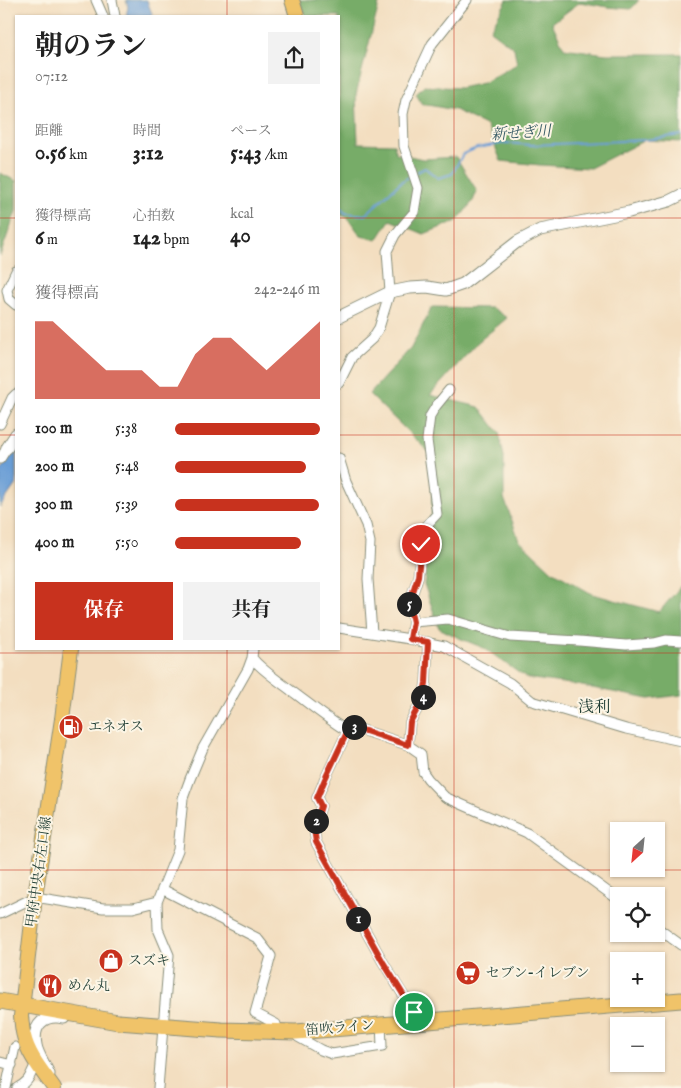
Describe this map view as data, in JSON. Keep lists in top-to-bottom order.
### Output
{
  "streets": {
    "highway": ["笛吹ライン"],
    "main road": ["甲府中央右左口線"]
  },
  "crossings": [
    ["甲府中央右左口線", "笛吹ライン"]
  ],
  "districts": ["浅利"],
  "water": ["新せぎ川"],
  "places": {
    "fuel station": ["エネオス"],
    "shop": ["スズキ"],
    "supermarket": ["セブン-イレブン"],
    "restaurant": ["めん丸"]
  },
  "north": "bottom left",
  "page": {
    "heading": ["朝のラン", "07:12"],
    "stats": [
      ["距離", "0.56 km"],
      ["時間", "3:12"],
      ["ペース", "5:43 /km"],
      ["獲得標高", "6 m"],
      ["心拍数", "142 bpm"],
      ["kcal", "40"]
    ],
    "chart": ["獲得標高", "242–246 m"],
    "list": [
      {
        "name": "100 m",
        "note": "5:38"
      },
      {
        "name": "200 m",
        "note": "5:48"
      },
      {
        "name": "300 m",
        "note": "5:39"
      },
      {
        "name": "400 m",
        "note": "5:50"
      }
    ],
    "buttons": ["保存", "共有"],
    "pins": [
      "5",
      "4",
      "3",
      "2",
      "1"
    ],
    "map_buttons": ["+", "−"]
  }
}
